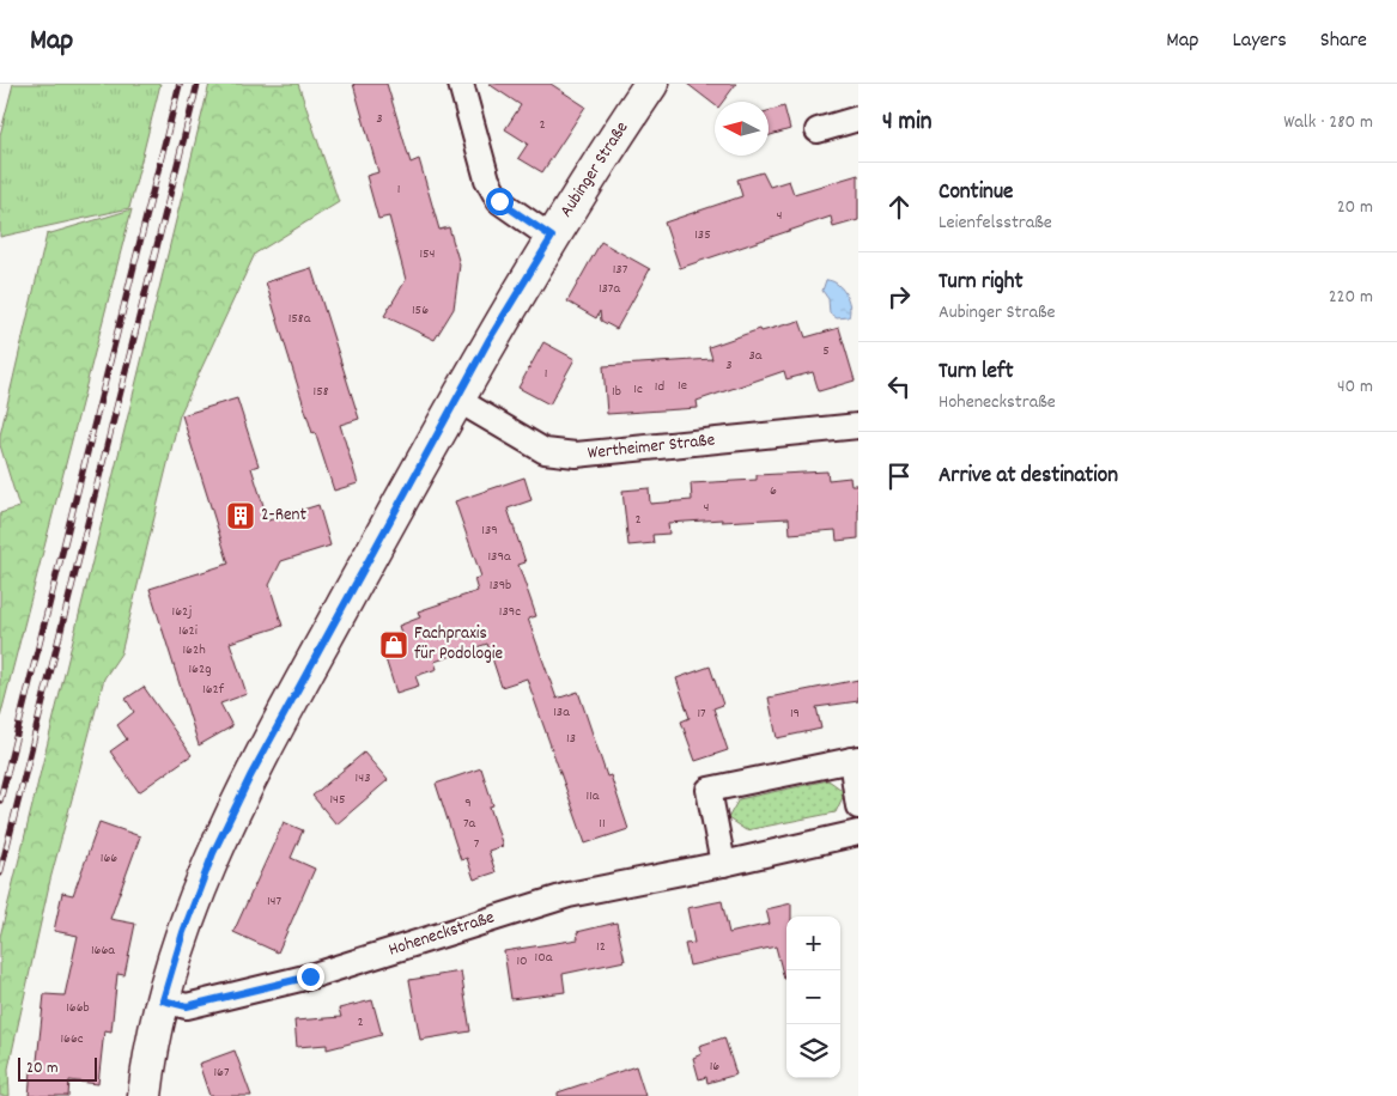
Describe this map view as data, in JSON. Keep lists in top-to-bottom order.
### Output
{
  "streets": {
    "main road": ["Aubinger Straße"],
    "street": ["Wertheimer Straße", "Hoheneckstraße"]
  },
  "crossings": [
    ["Aubinger Straße", "Wertheimer Straße"],
    ["Aubinger Straße", "Hoheneckstraße"]
  ],
  "places": {
    "building": ["2-Rent"],
    "shop": ["Fachpraxis für Podologie"]
  },
  "house_numbers": [
    "3",
    "2",
    "1",
    "4",
    "135",
    "154",
    "137",
    "137a",
    "156",
    "158a",
    "5",
    "3a",
    "3",
    "1",
    "1e",
    "1d",
    "1c",
    "158",
    "1b",
    "6",
    "4",
    "2",
    "139",
    "139a",
    "139b",
    "162j",
    "139c",
    "162i",
    "162h",
    "162g",
    "162f",
    "13a",
    "17",
    "19",
    "13",
    "143",
    "11a",
    "145",
    "9",
    "7a",
    "11",
    "7",
    "166",
    "147",
    "12",
    "166a",
    "10a",
    "10",
    "166b",
    "2",
    "166c",
    "16",
    "167"
  ],
  "scale_bar": "20 m",
  "north": "left",
  "page": {
    "header": "Map",
    "nav": ["Map", "Layers", "Share"],
    "heading": ["4 min", "Walk · 280 m"],
    "list": [
      ["Continue", "Leienfelsstraße", "20 m"],
      ["Turn right", "Aubinger Straße", "220 m"],
      ["Turn left", "Hoheneckstraße", "40 m"],
      "Arrive at destination"
    ],
    "map_buttons": ["+", "−"],
    "scale": "20 m"
  }
}
